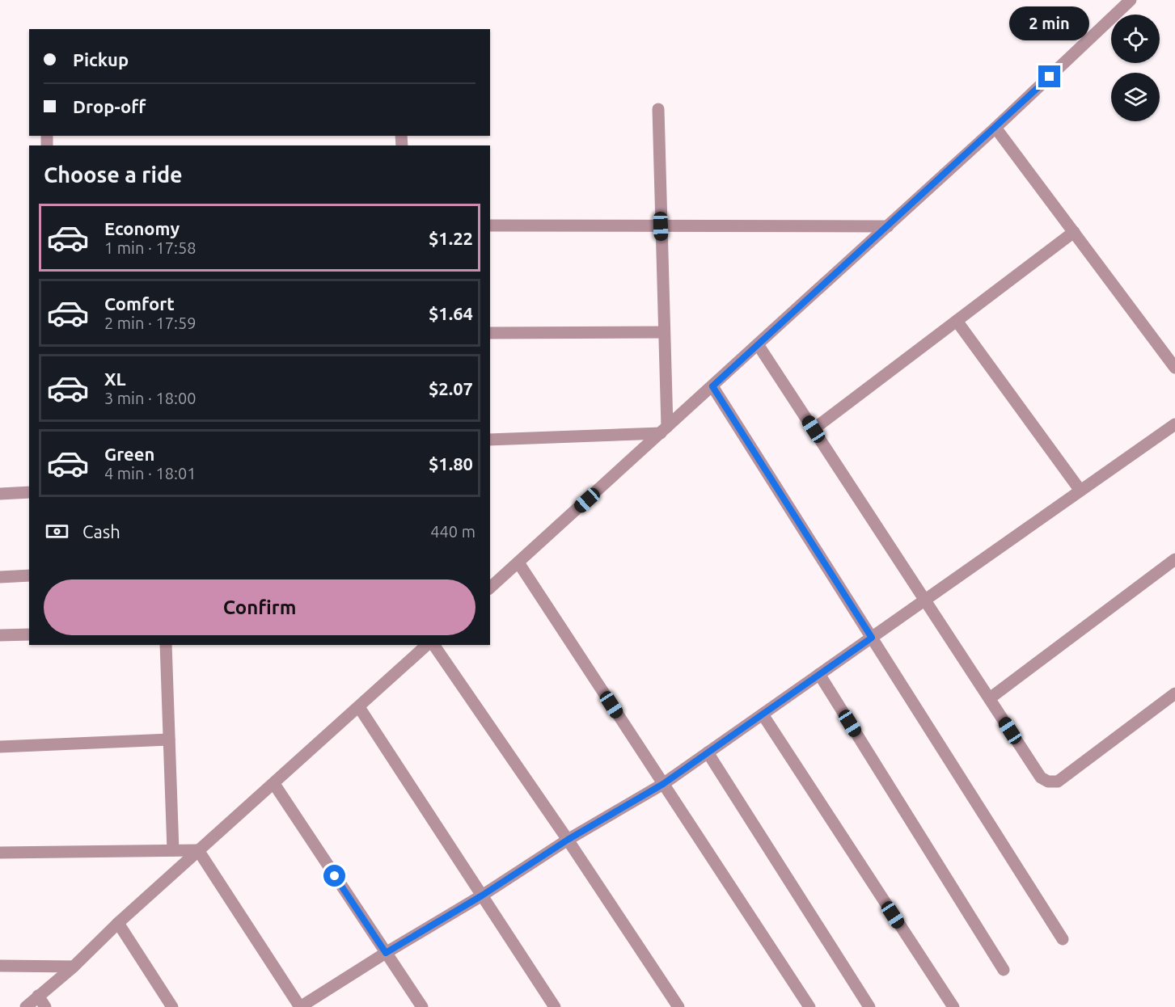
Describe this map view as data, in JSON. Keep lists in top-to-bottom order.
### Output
{
  "page": {
    "bubble": "2 min",
    "banner": ["Pickup", "Drop-off"],
    "heading": "Choose a ride",
    "list": [
      {
        "name": "Economy",
        "note": "1 min · 17:58",
        "value": "$1.22"
      },
      {
        "name": "Comfort",
        "note": "2 min · 17:59",
        "value": "$1.64"
      },
      {
        "name": "XL",
        "note": "3 min · 18:00",
        "value": "$2.07"
      },
      {
        "name": "Green",
        "note": "4 min · 18:01",
        "value": "$1.80"
      }
    ],
    "pay": ["Cash", "440 m"],
    "buttons": "Confirm"
  }
}
